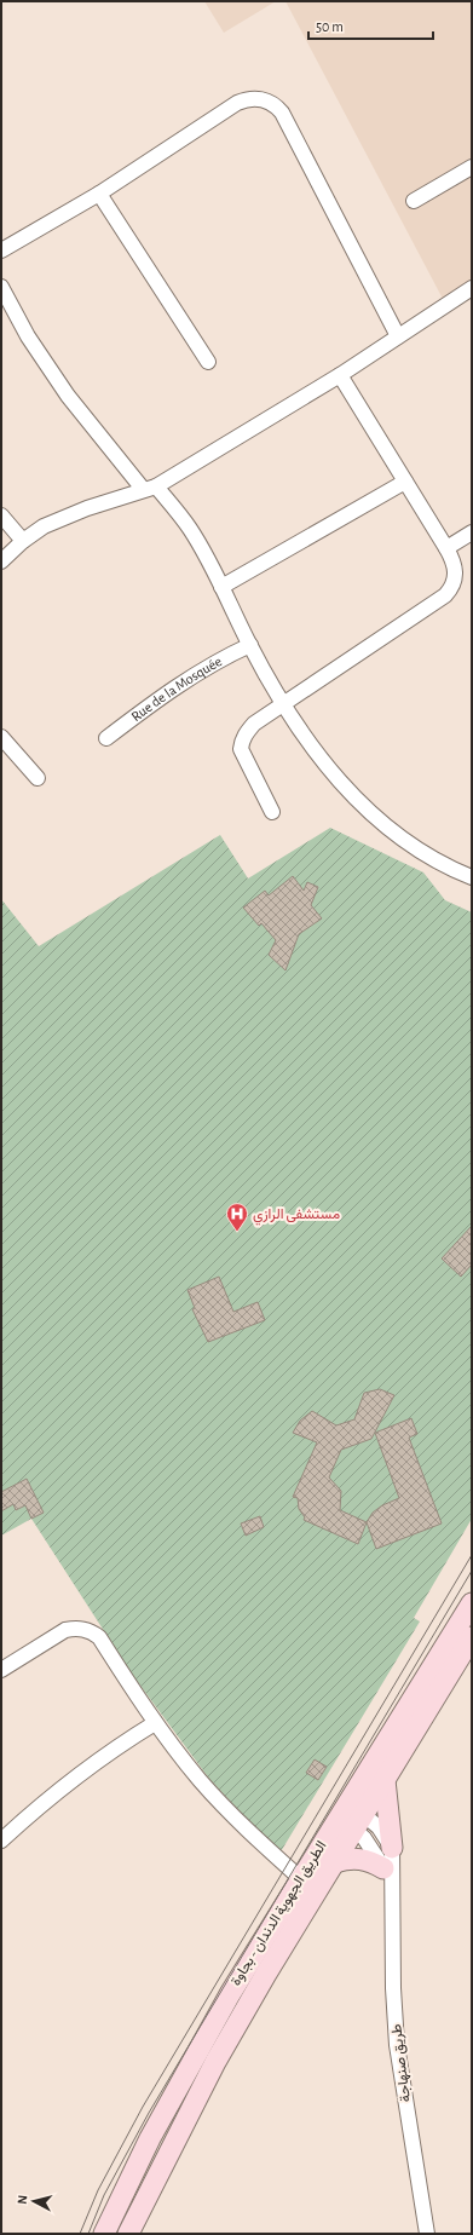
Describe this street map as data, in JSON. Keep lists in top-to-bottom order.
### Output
{
  "streets": {
    "main road": ["الطريق الجهوية الدندان - بجاوة"],
    "street": ["Rue de la Mosquée", "طريق صنهاجة"]
  },
  "crossings": [
    ["الطريق الجهوية الدندان - بجاوة", "طريق صنهاجة"]
  ],
  "places": {
    "hospital": ["مستشفى الرازي"]
  },
  "scale_bar": "50 m",
  "north": "left"
}
